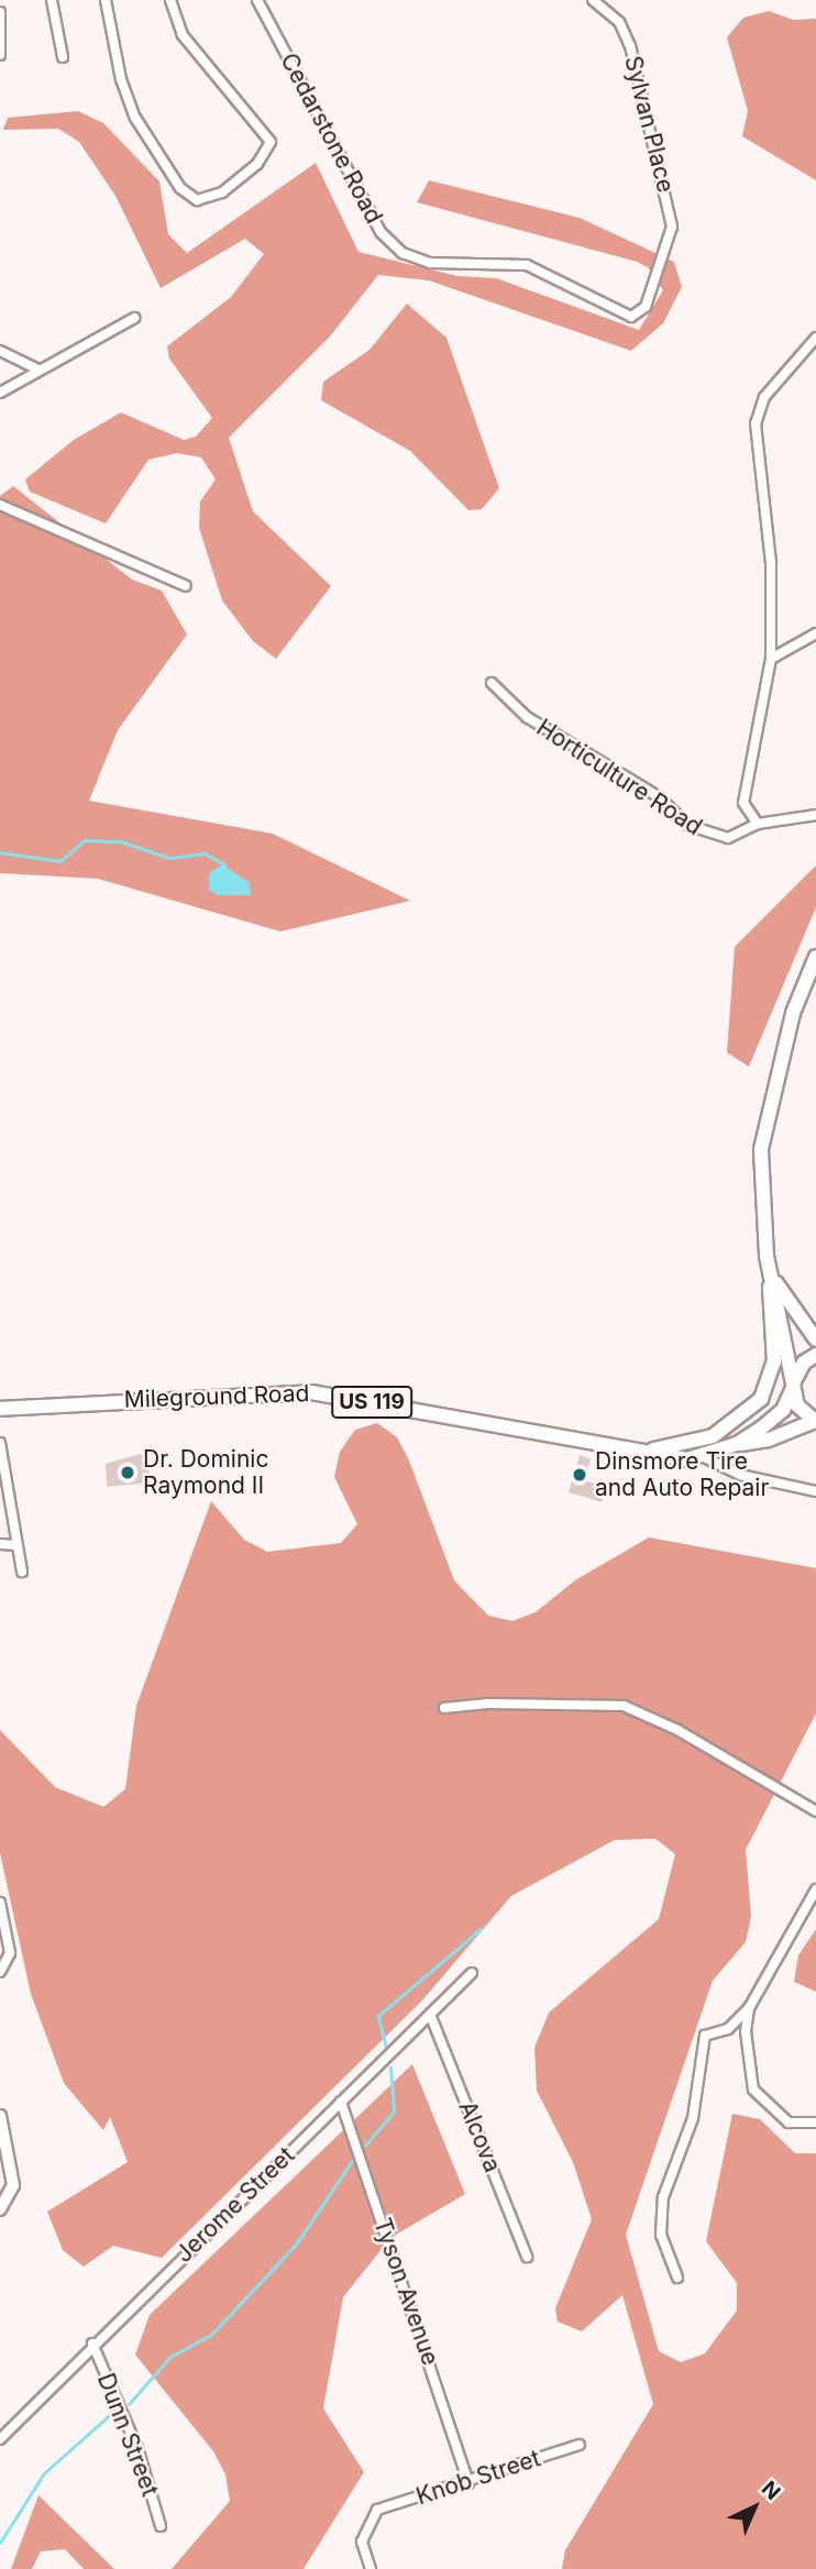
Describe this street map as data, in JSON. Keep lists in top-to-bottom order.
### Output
{
  "streets": {
    "main road": ["Mileground Road", "US 119"],
    "street": [
      "Sylvan Place",
      "Cedarstone Road",
      "Horticulture Road",
      "Alcova",
      "Jerome Street",
      "Tyson Avenue",
      "Dunn Street",
      "Knob Street"
    ]
  },
  "crossings": [
    ["Sylvan Place", "Cedarstone Road"],
    ["Alcova", "Jerome Street"],
    ["Jerome Street", "Tyson Avenue"],
    ["Jerome Street", "Dunn Street"],
    ["Tyson Avenue", "Knob Street"]
  ],
  "places": ["Dr. Dominic Raymond II", "Dinsmore Tire and Auto Repair"],
  "north": "top right"
}
